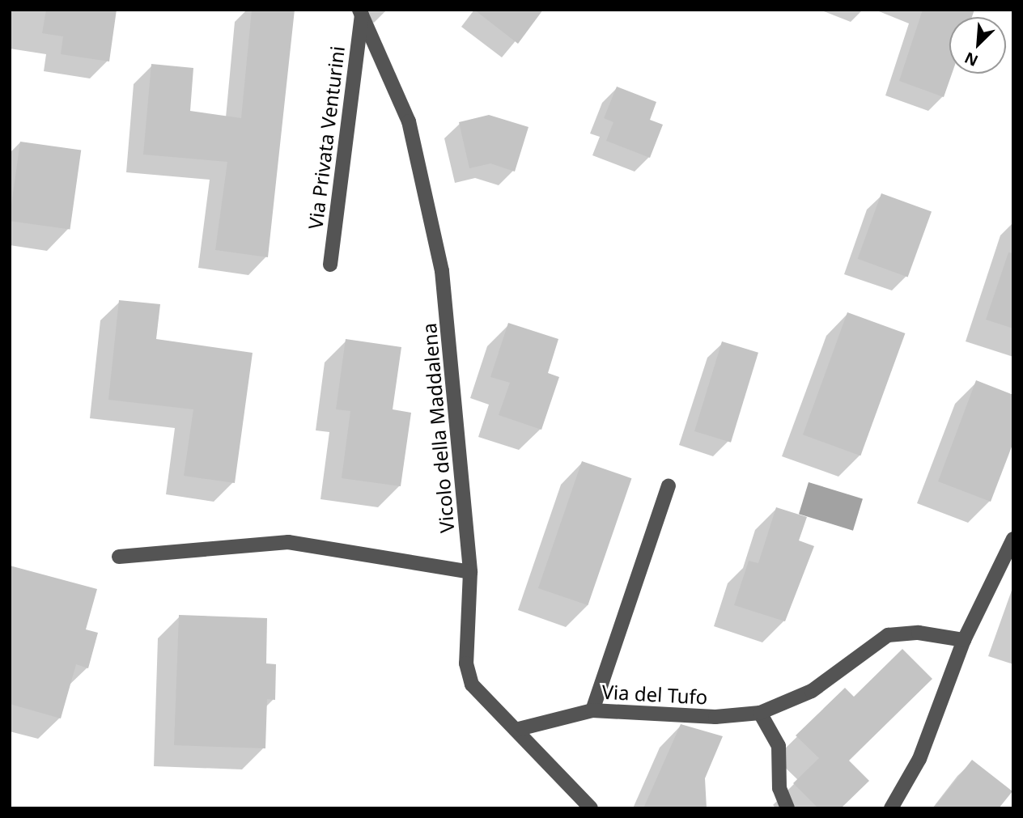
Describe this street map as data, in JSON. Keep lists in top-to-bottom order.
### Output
{
  "streets": {
    "street": ["Via Privata Venturini", "Vicolo della Maddalena", "Via del Tufo"]
  },
  "crossings": [
    ["Via Privata Venturini", "Vicolo della Maddalena"],
    ["Vicolo della Maddalena", "Via del Tufo"]
  ],
  "north": "bottom left"
}
